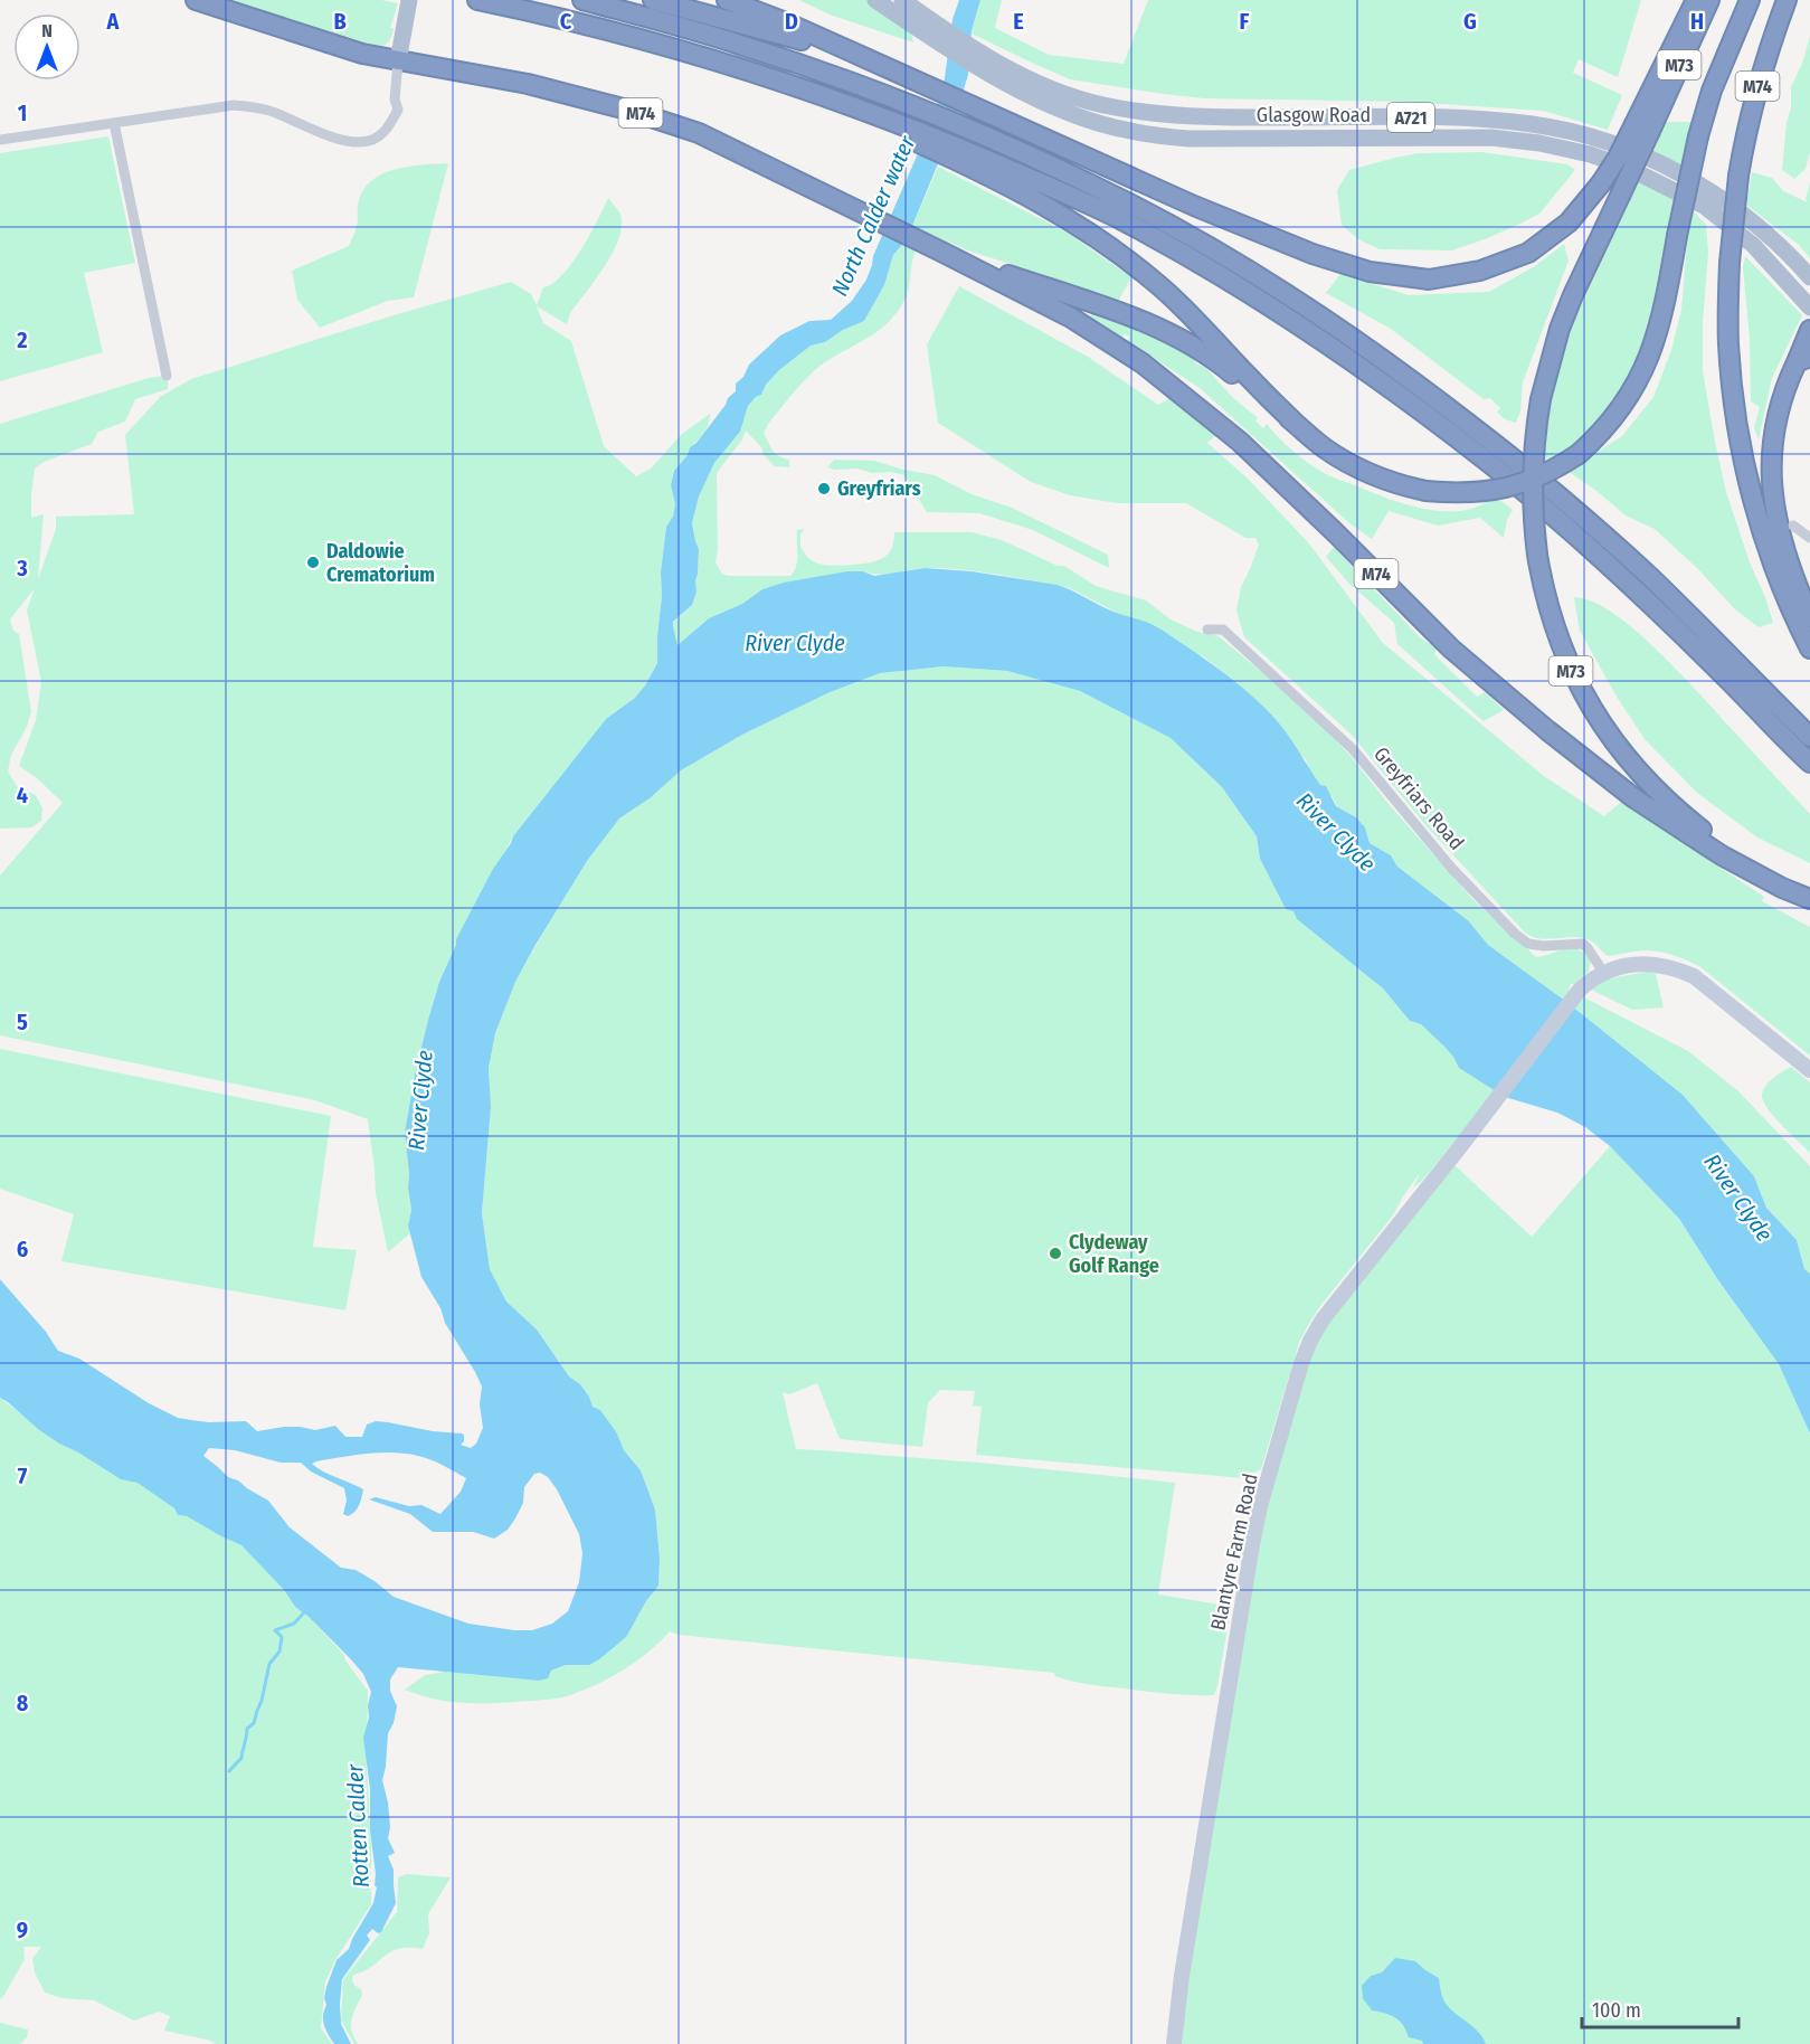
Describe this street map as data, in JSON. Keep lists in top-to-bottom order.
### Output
{
  "streets": {
    "highway": ["M73", "M74"],
    "main road": ["Glasgow Road", "A721", "Blantyre Farm Road"],
    "street": ["Greyfriars Road"]
  },
  "crossings": [
    ["M73", "M74"],
    ["Glasgow Road", "A721"],
    ["Greyfriars Road", "Blantyre Farm Road"]
  ],
  "water": ["North Calder water", "River Clyde", "Rotten Calder"],
  "places": ["Greyfriars", "Daldowie Crematorium", "Clydeway Golf Range"],
  "scale_bar": "100 m",
  "north": "top",
  "grid": {
    "columns": [
      "A",
      "B",
      "C",
      "D",
      "E",
      "F",
      "G",
      "H"
    ],
    "rows": [
      "1",
      "2",
      "3",
      "4",
      "5",
      "6",
      "7",
      "8",
      "9"
    ]
  }
}
